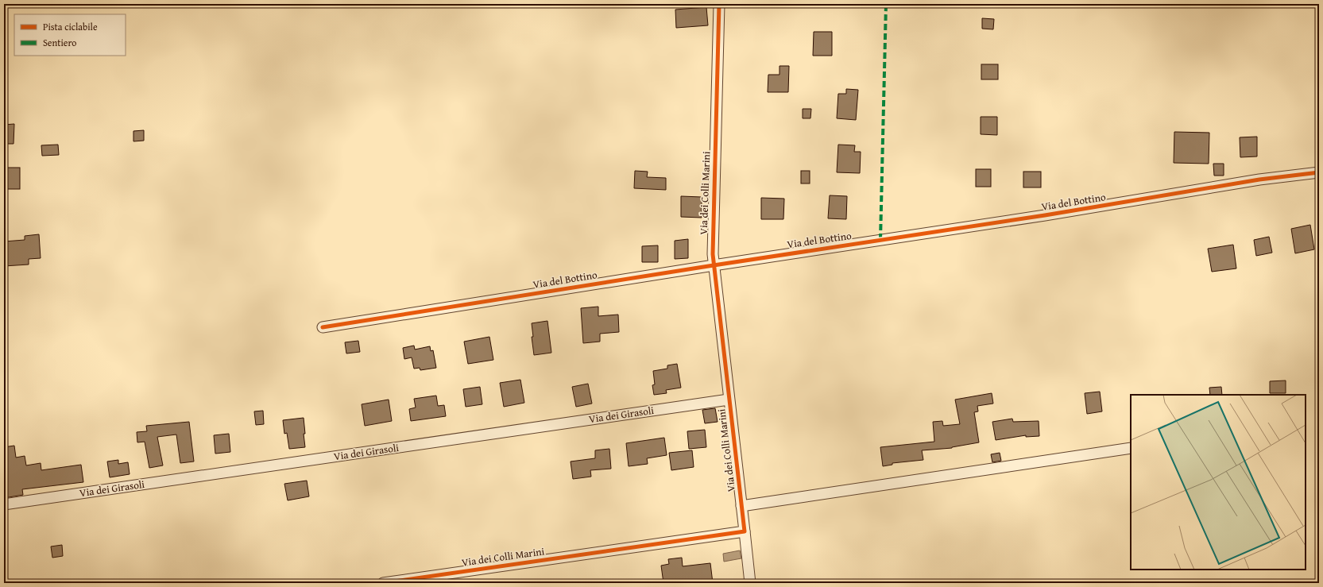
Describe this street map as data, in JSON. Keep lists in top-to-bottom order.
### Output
{
  "streets": {
    "street": ["Via dei Colli Marini", "Via del Bottino", "Via dei Girasoli"]
  },
  "crossings": [
    ["Via dei Colli Marini", "Via del Bottino"],
    ["Via dei Colli Marini", "Via dei Girasoli"]
  ],
  "legend": ["Pista ciclabile", "Sentiero"]
}
